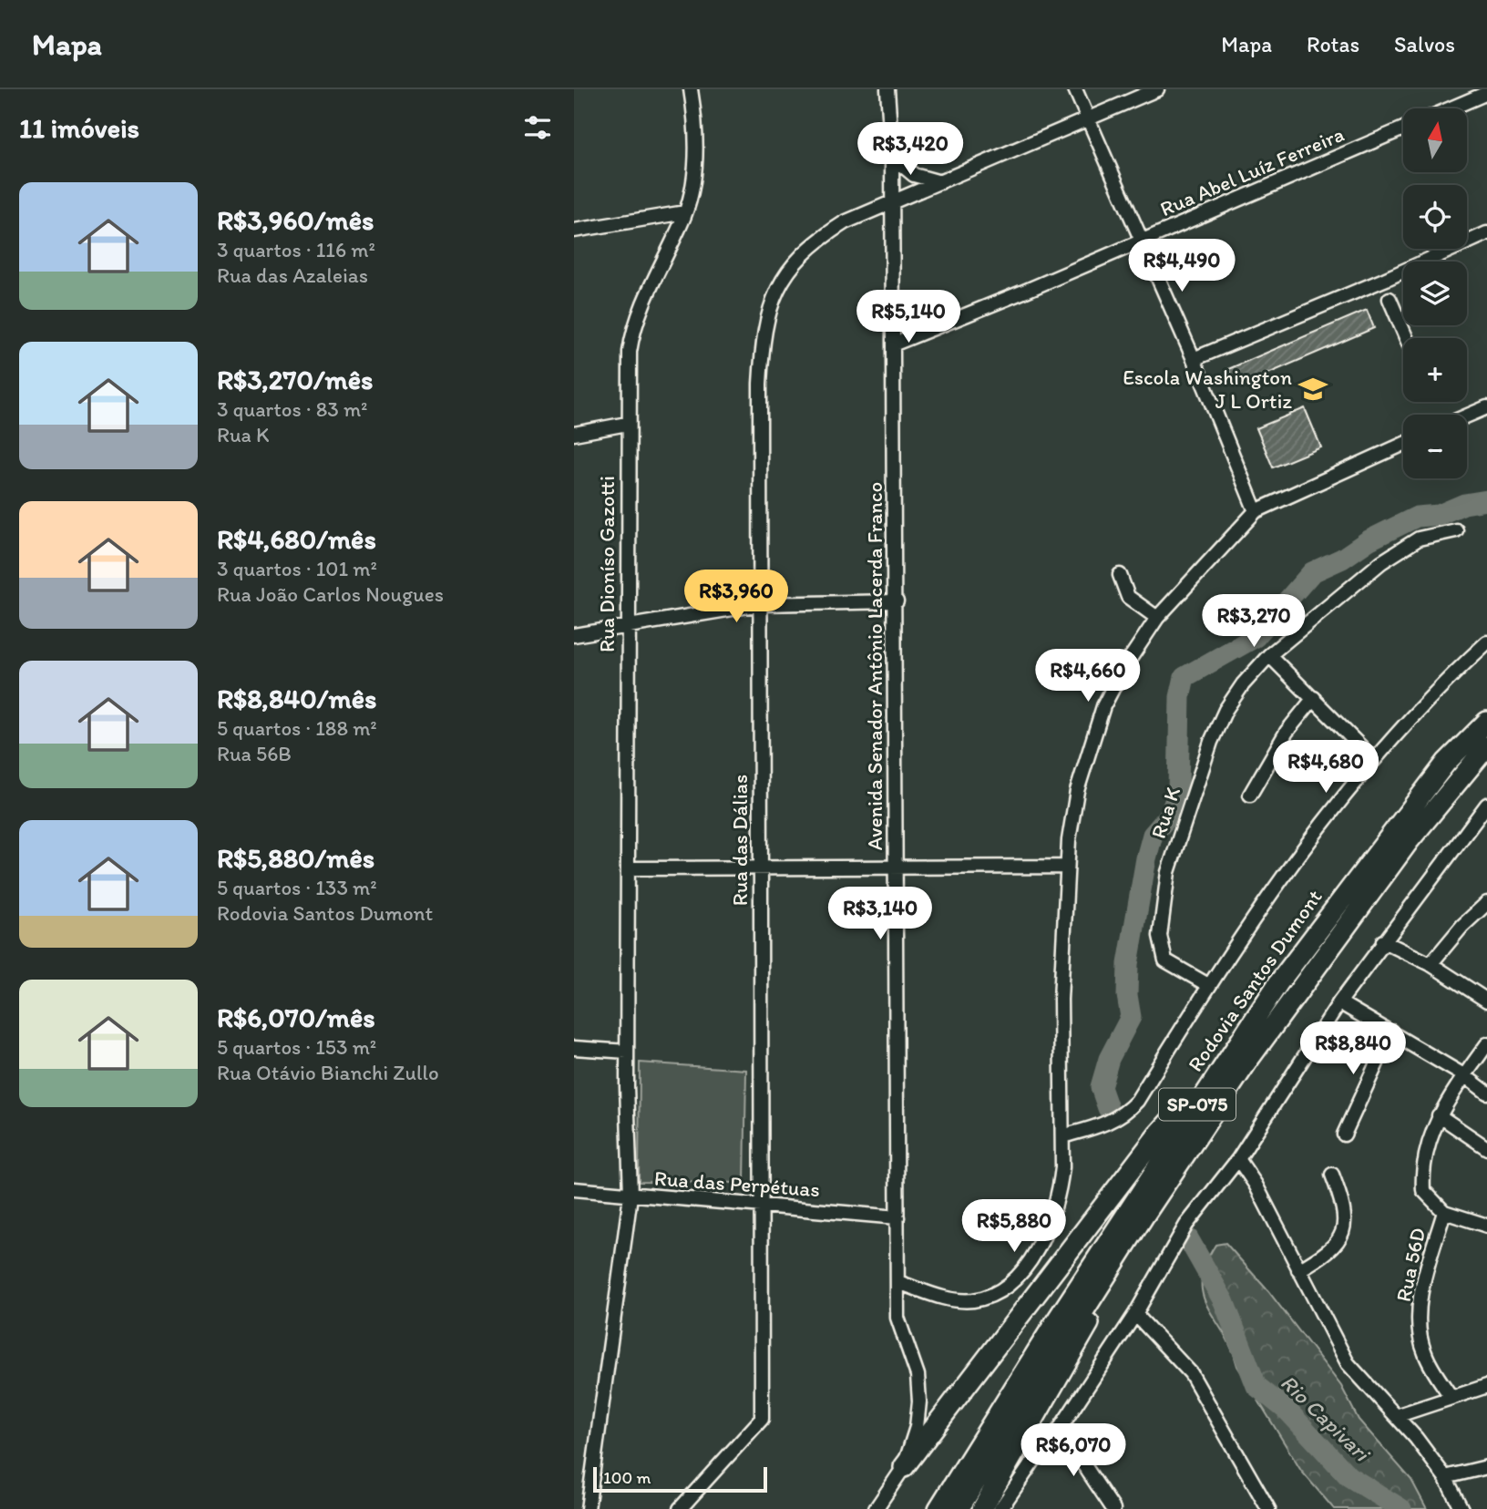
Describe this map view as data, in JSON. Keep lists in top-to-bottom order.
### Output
{
  "streets": {
    "highway": ["Rodovia Santos Dumont", "SP-075"],
    "street": [
      "Rua Abel Luíz Ferreira",
      "Rua Dioníso Gazotti",
      "Avenida Senador Antônio Lacerda Franco",
      "Rua K",
      "Rua das Dálias",
      "Rua das Perpétuas",
      "Rua 56D"
    ]
  },
  "crossings": [
    ["Rua Abel Luíz Ferreira", "Avenida Senador Antônio Lacerda Franco"],
    ["Rua Dioníso Gazotti", "Rua das Perpétuas"],
    ["Avenida Senador Antônio Lacerda Franco", "Rua das Dálias"],
    ["Avenida Senador Antônio Lacerda Franco", "Rua das Perpétuas"],
    ["Rua das Dálias", "Rua das Perpétuas"]
  ],
  "water": ["Rio Capivari"],
  "places": {
    "school or university": ["Escola Washington J L Ortiz"]
  },
  "scale_bar": "100 m",
  "north": "top",
  "page": {
    "header": "Mapa",
    "nav": ["Mapa", "Rotas", "Salvos"],
    "heading": "11 imóveis",
    "map_buttons": ["+", "−"],
    "price": [
      "R$3,420",
      "R$4,490",
      "R$5,140",
      "R$3,960",
      "R$3,270",
      "R$4,660",
      "R$4,680",
      "R$3,140",
      "R$8,840",
      "R$5,880",
      "R$6,070"
    ],
    "list": [
      {
        "name": "R$3,960/mês",
        "note": "3 quartos · 116 m² · Rua das Azaleias"
      },
      {
        "name": "R$3,270/mês",
        "note": "3 quartos · 83 m² · Rua K"
      },
      {
        "name": "R$4,680/mês",
        "note": "3 quartos · 101 m² · Rua João Carlos Nougues"
      },
      {
        "name": "R$8,840/mês",
        "note": "5 quartos · 188 m² · Rua 56B"
      },
      {
        "name": "R$5,880/mês",
        "note": "5 quartos · 133 m² · Rodovia Santos Dumont"
      },
      {
        "name": "R$6,070/mês",
        "note": "5 quartos · 153 m² · Rua Otávio Bianchi Zullo"
      }
    ],
    "scale": "100 m"
  }
}
